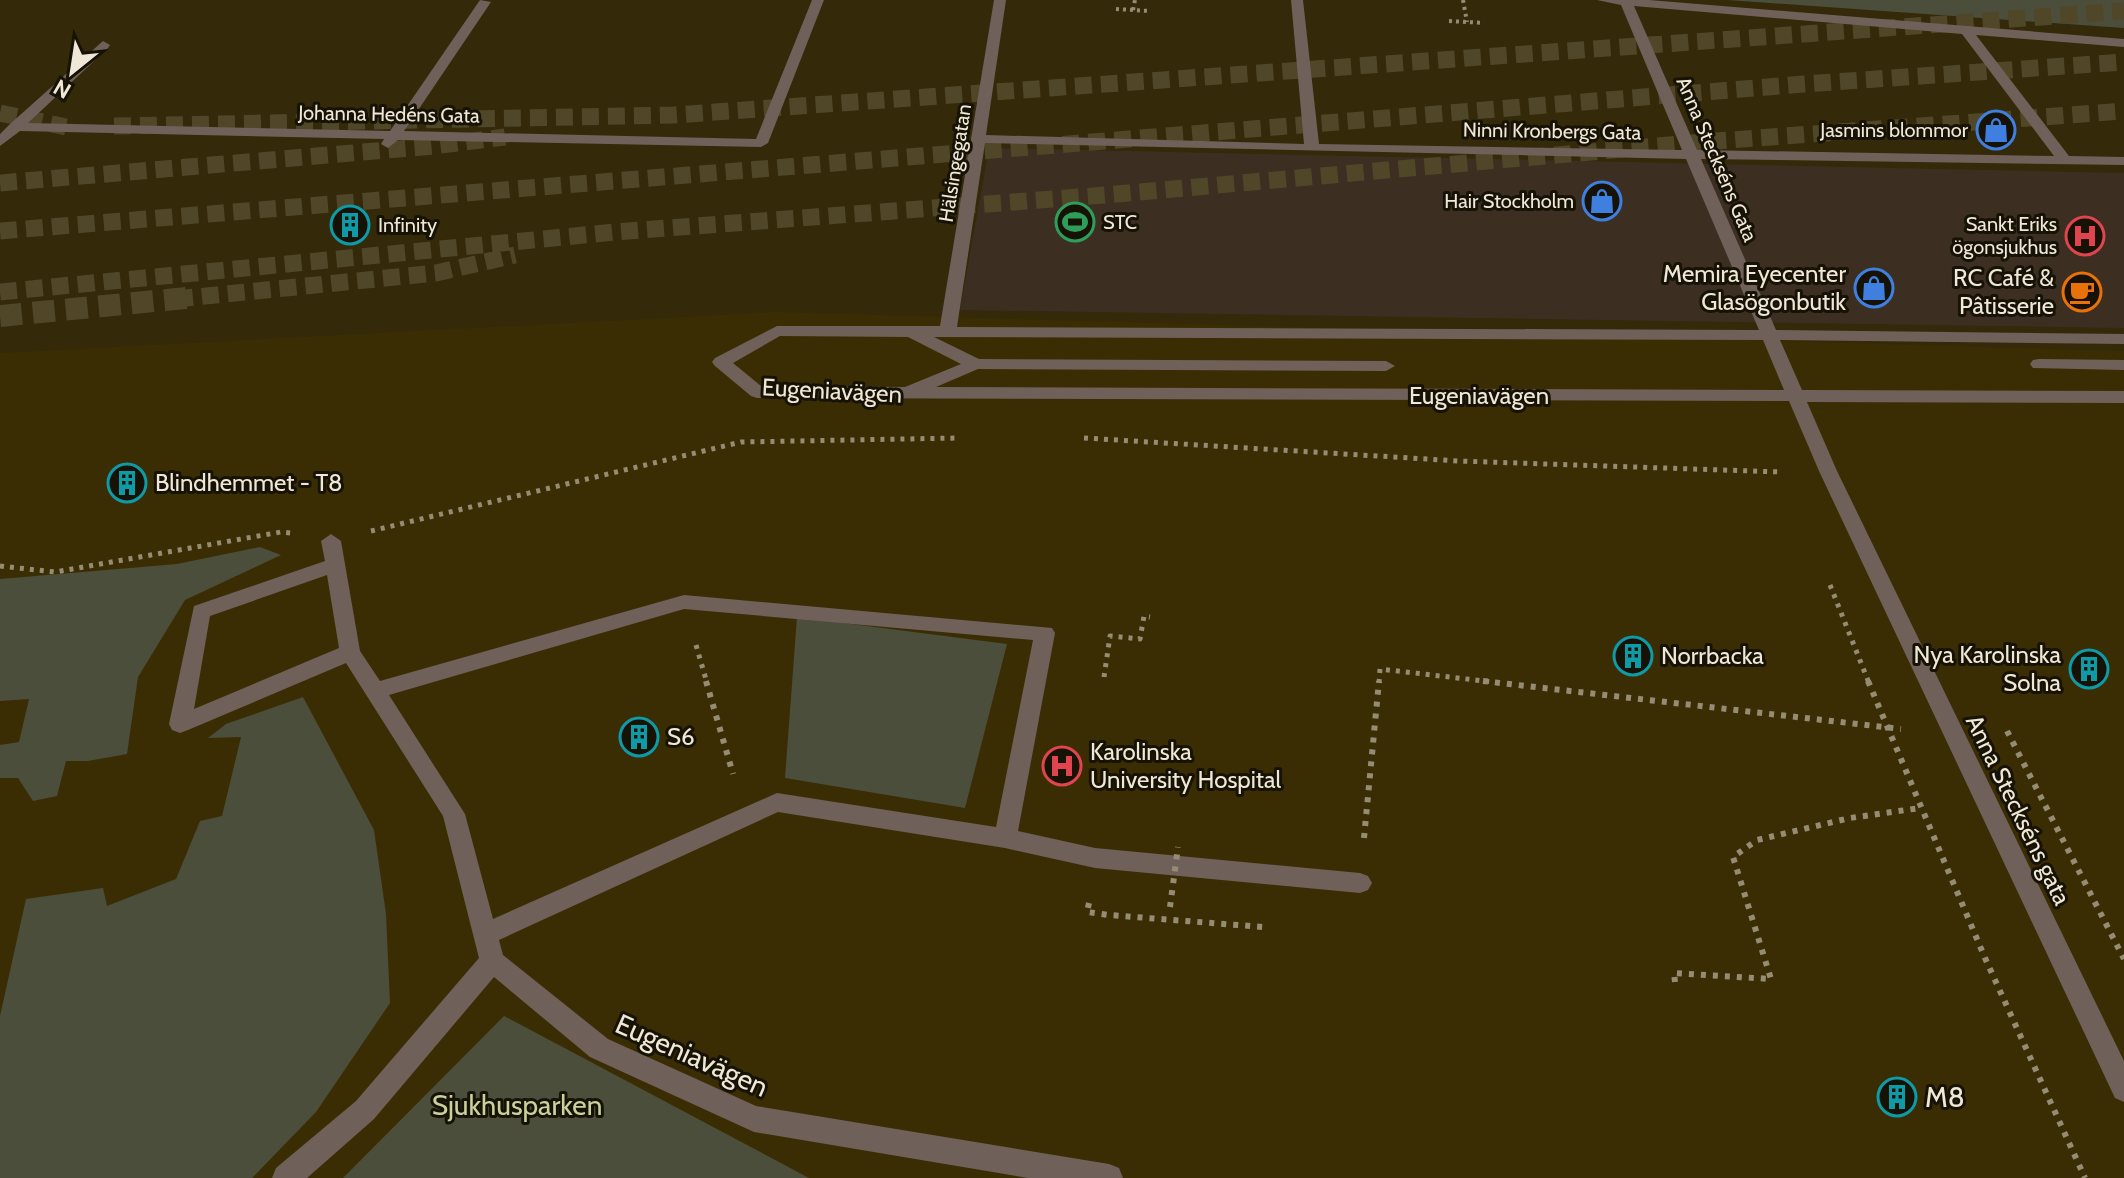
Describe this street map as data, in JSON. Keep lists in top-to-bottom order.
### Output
{
  "streets": {
    "street": [
      "Johanna Hedéns Gata",
      "Ninni Kronbergs Gata",
      "Anna Steckséns Gata",
      "Hälsingegatan",
      "Eugeniavägen",
      "Anna Steckséns gata"
    ]
  },
  "crossings": [
    ["Ninni Kronbergs Gata", "Anna Steckséns Gata"],
    ["Ninni Kronbergs Gata", "Hälsingegatan"],
    ["Anna Steckséns Gata", "Eugeniavägen"],
    ["Anna Steckséns Gata", "Anna Steckséns gata"],
    ["Hälsingegatan", "Eugeniavägen"],
    ["Eugeniavägen", "Anna Steckséns gata"]
  ],
  "parks": ["Sjukhusparken"],
  "places": {
    "shop": ["Jasmins blommor", "Hair Stockholm", "Memira Eyecenter Glasögonbutik"],
    "sports": ["STC"],
    "building": [
      "Infinity",
      "Blindhemmet - T8",
      "Norrbacka",
      "Nya Karolinska Solna",
      "S6",
      "M8"
    ],
    "hospital": ["Sankt Eriks ögonsjukhus", "Karolinska University Hospital"],
    "cafe": ["RC Café & Pâtisserie"]
  },
  "north": "bottom left"
}
